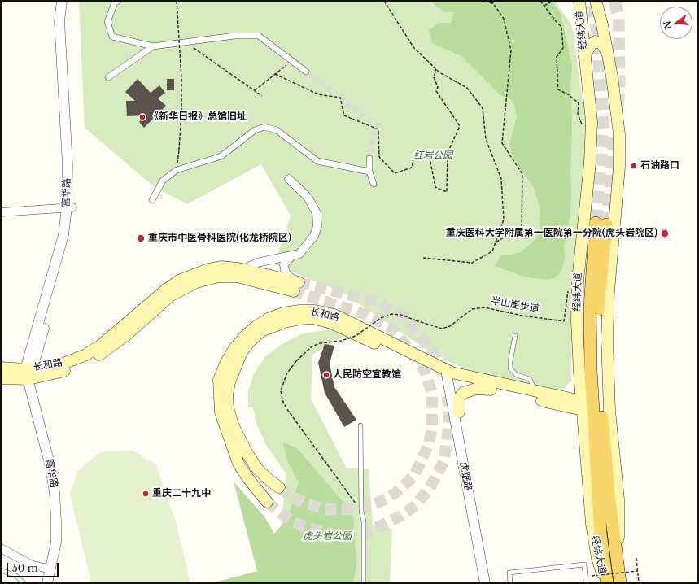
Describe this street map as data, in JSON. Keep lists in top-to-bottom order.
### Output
{
  "streets": {
    "main road": ["经纬大道", "长和路"],
    "street": ["富华路", "虎踞路"],
    "path": ["半山崖步道"]
  },
  "crossings": [
    ["经纬大道", "长和路"],
    ["富华路", "长和路"],
    ["长和路", "虎踞路"]
  ],
  "parks": ["红岩公园", "虎头岩公园"],
  "places": [
    "《新华日报》总馆旧址",
    "石油路口",
    "重庆医科大学附属第一医院第一分院(虎头岩院区)",
    "重庆市中医骨科医院(化龙桥院区)",
    "人民防空宣教馆",
    "重庆二十九中"
  ],
  "scale_bar": "50 m",
  "north": "left"
}
